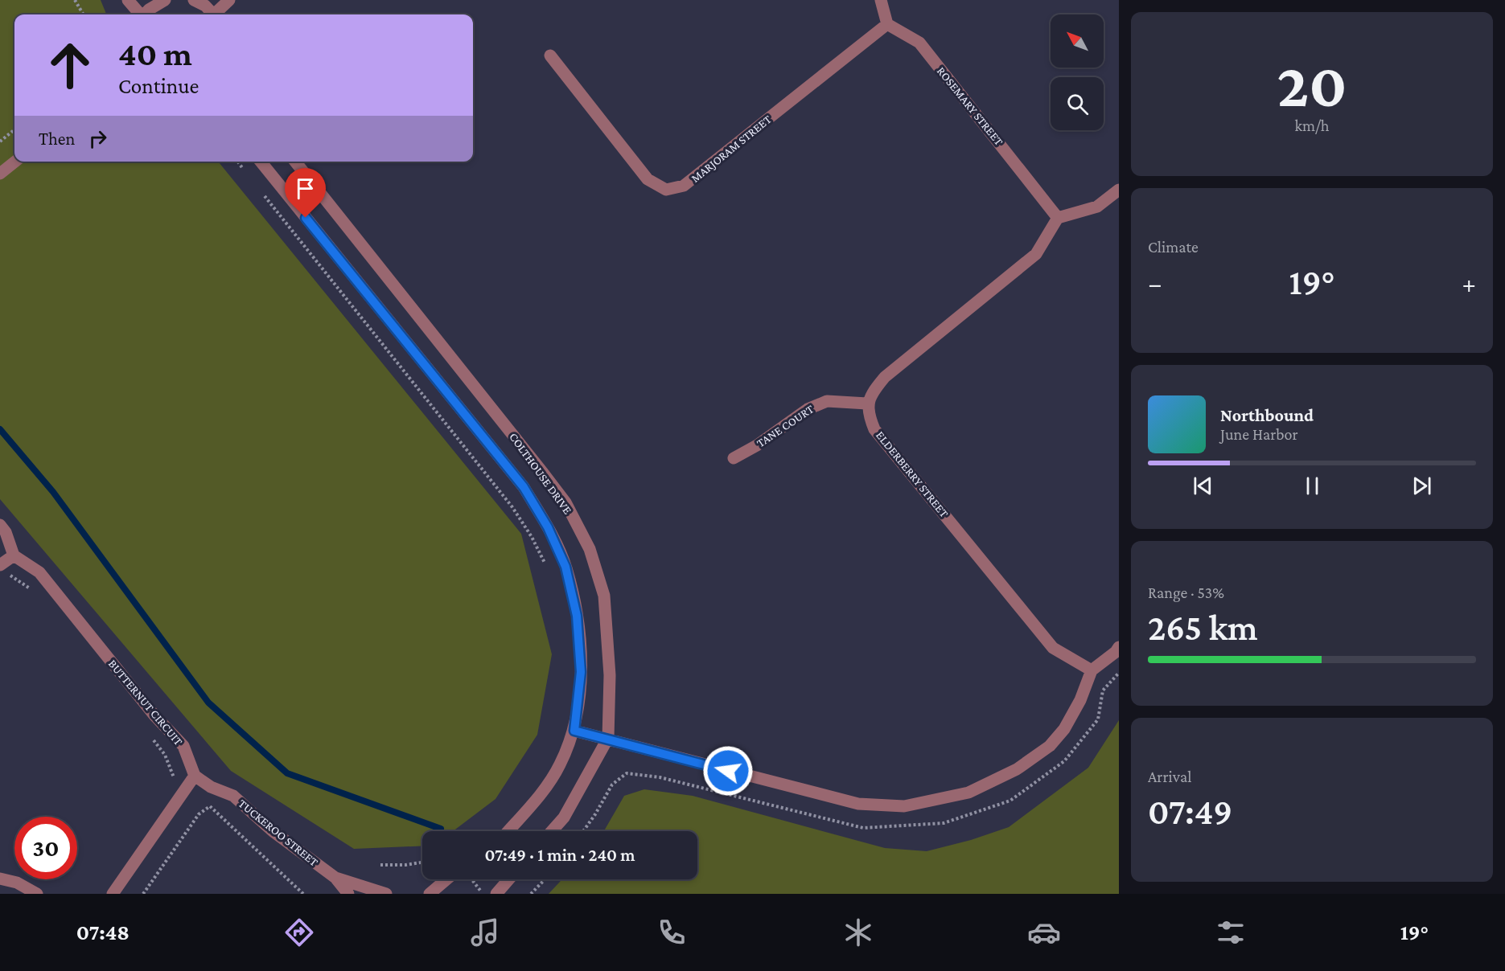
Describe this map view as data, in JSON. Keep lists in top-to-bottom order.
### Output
{
  "streets": {
    "street": [
      "ROSEMARY STREET",
      "MARJORAM STREET",
      "TANE COURT",
      "COLTHOUSE DRIVE",
      "ELDERBERRY STREET",
      "BUTTERNUT CIRCUIT",
      "TUCKEROO STREET"
    ]
  },
  "crossings": [
    ["ROSEMARY STREET", "MARJORAM STREET"],
    ["TANE COURT", "ELDERBERRY STREET"],
    ["BUTTERNUT CIRCUIT", "TUCKEROO STREET"]
  ],
  "north": "top left",
  "page": {
    "tile": [
      ["20", "km/h"],
      "Climate",
      ["Range · 53%", "265 km"],
      ["Arrival", "07:49"]
    ],
    "turn": ["40 m", "Continue"],
    "then": "Then",
    "heat": ["−", "19°", "+"],
    "song": ["Northbound", "June Harbor"],
    "limit": "30",
    "trip": "07:49 · 1 min · 240 m",
    "tabs": ["07:48", "19°"]
  }
}
